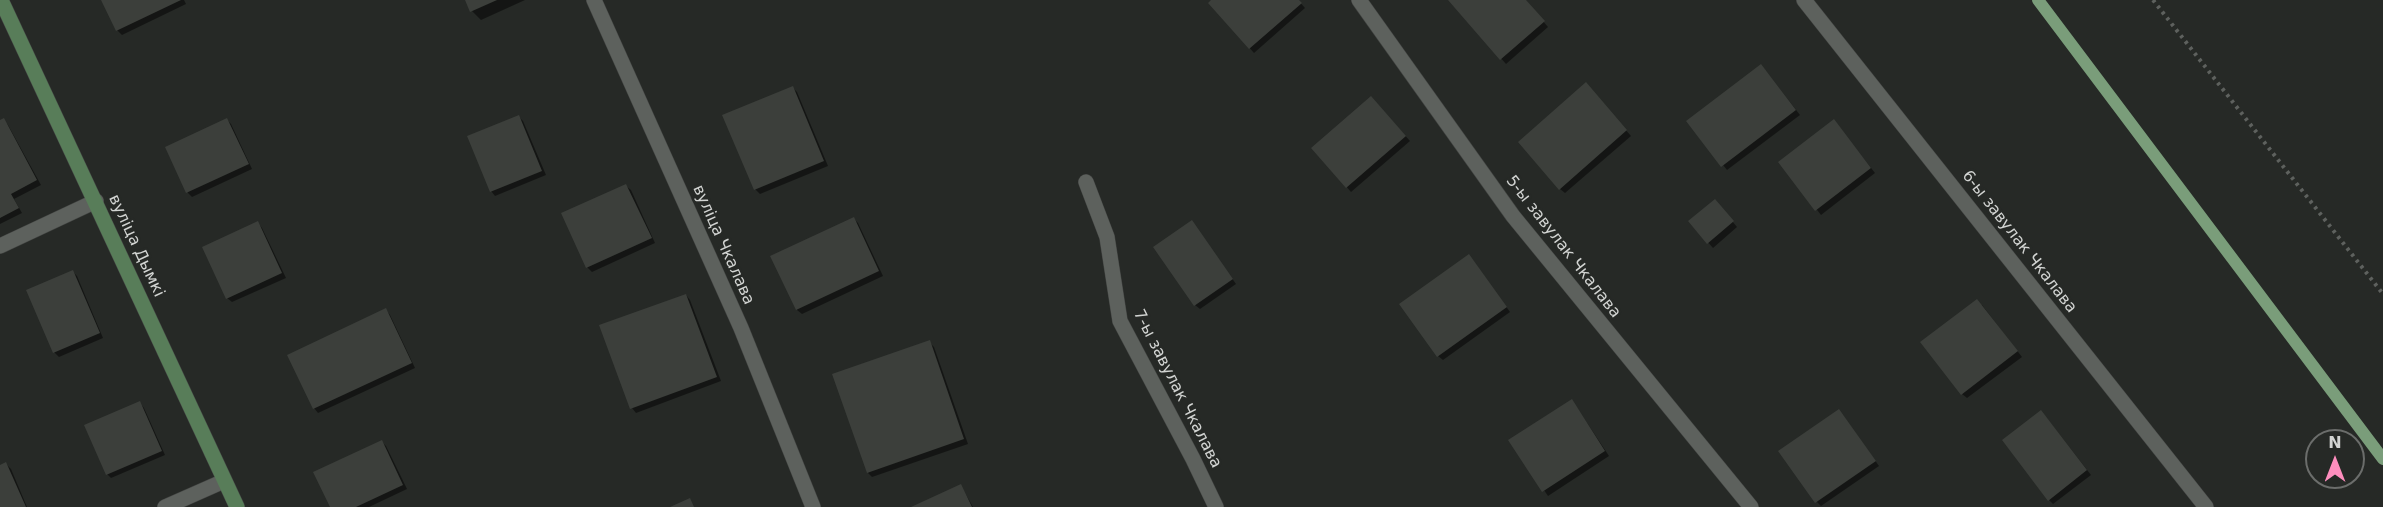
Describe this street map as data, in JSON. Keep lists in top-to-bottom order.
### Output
{
  "streets": {
    "street": [
      "6-ы завулак Чкалава",
      "вуліца Чкалава",
      "вуліца Дымкі",
      "5-ы завулак Чкалава",
      "7-ы завулак Чкалава"
    ]
  },
  "north": "top"
}
